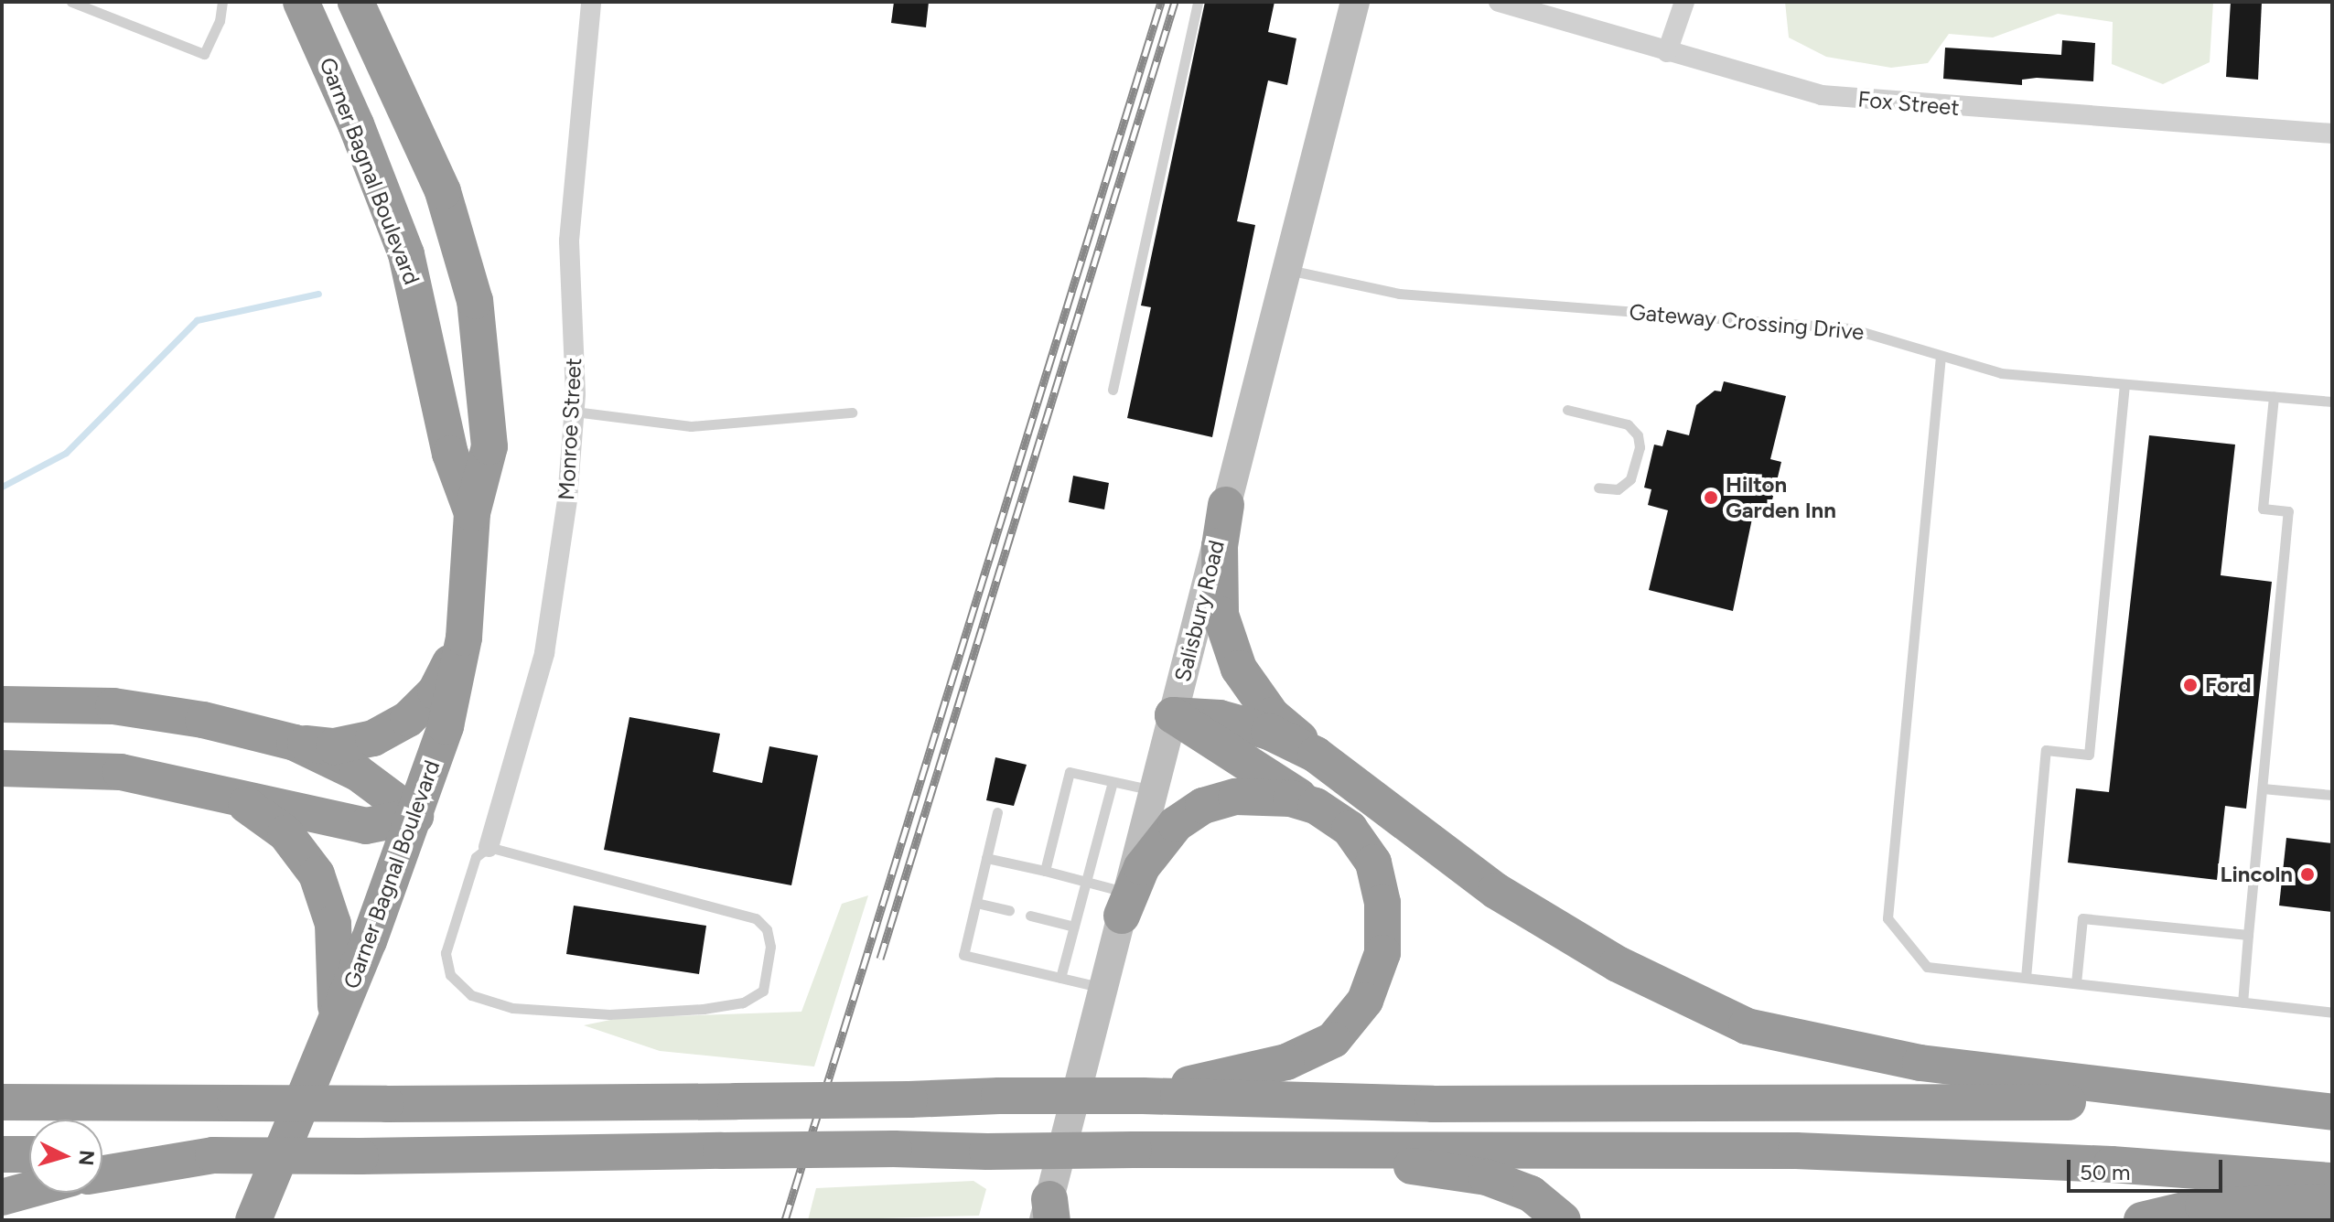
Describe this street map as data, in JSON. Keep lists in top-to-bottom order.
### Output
{
  "streets": {
    "highway": ["Garner Bagnal Boulevard"],
    "street": ["Fox Street", "Monroe Street", "Salisbury Road"],
    "lane": ["Gateway Crossing Drive"]
  },
  "crossings": [
    ["Gateway Crossing Drive", "Salisbury Road"]
  ],
  "places": ["Hilton Garden Inn", "Ford", "Lincoln"],
  "scale_bar": "50 m",
  "north": "right"
}
